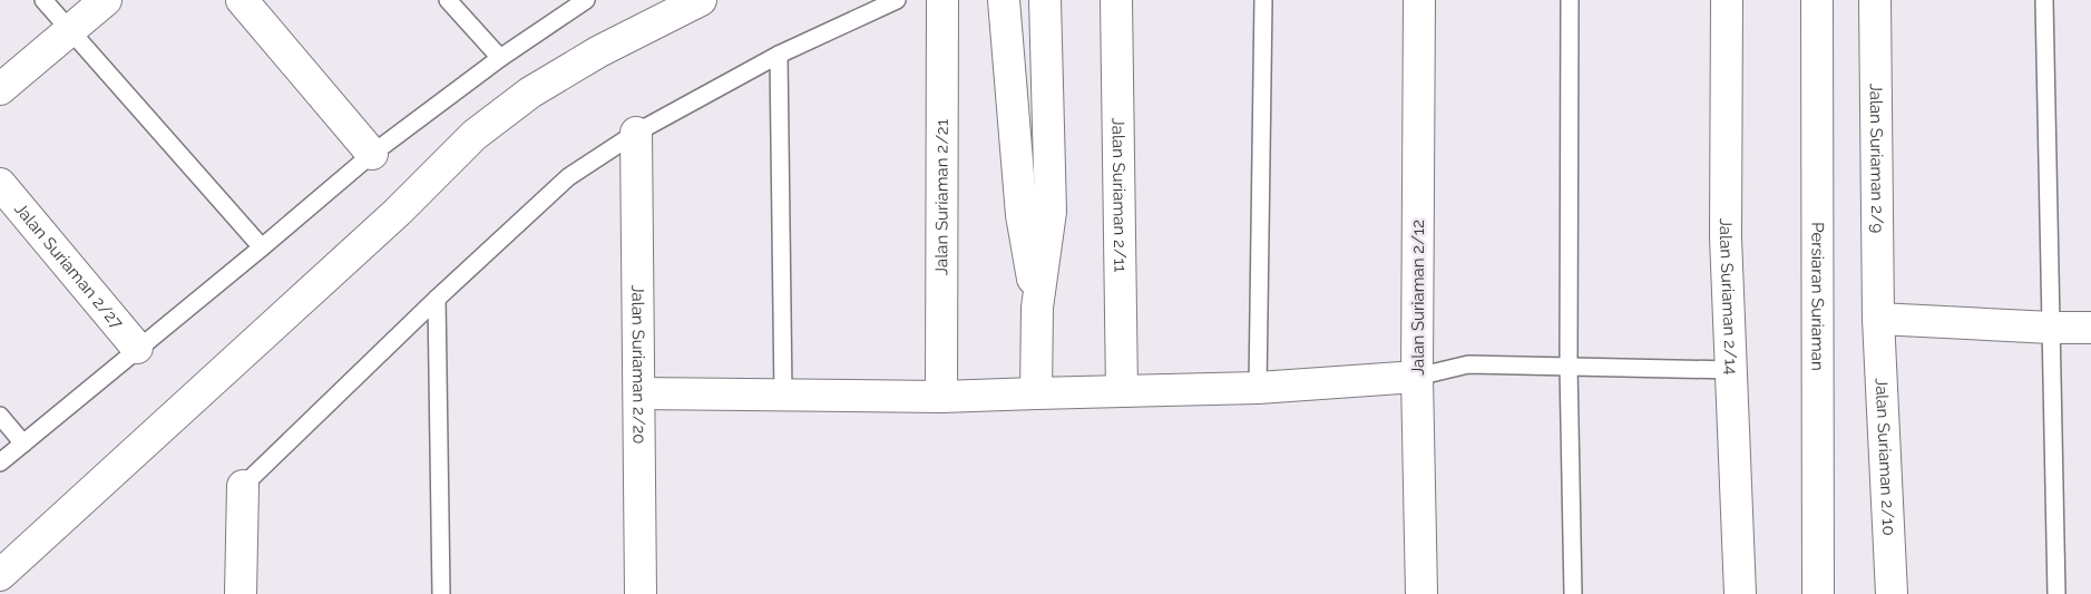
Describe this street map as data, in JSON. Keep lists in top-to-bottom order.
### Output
{
  "streets": {
    "street": [
      "Jalan Suriaman 2/9",
      "Jalan Suriaman 2/11",
      "Jalan Suriaman 2/21",
      "Jalan Suriaman 2/27",
      "Persiaran Suriaman",
      "Jalan Suriaman 2/12",
      "Jalan Suriaman 2/14",
      "Jalan Suriaman 2/20",
      "Jalan Suriaman 2/10"
    ]
  },
  "crossings": [
    ["Jalan Suriaman 2/9", "Jalan Suriaman 2/10"]
  ]
}
